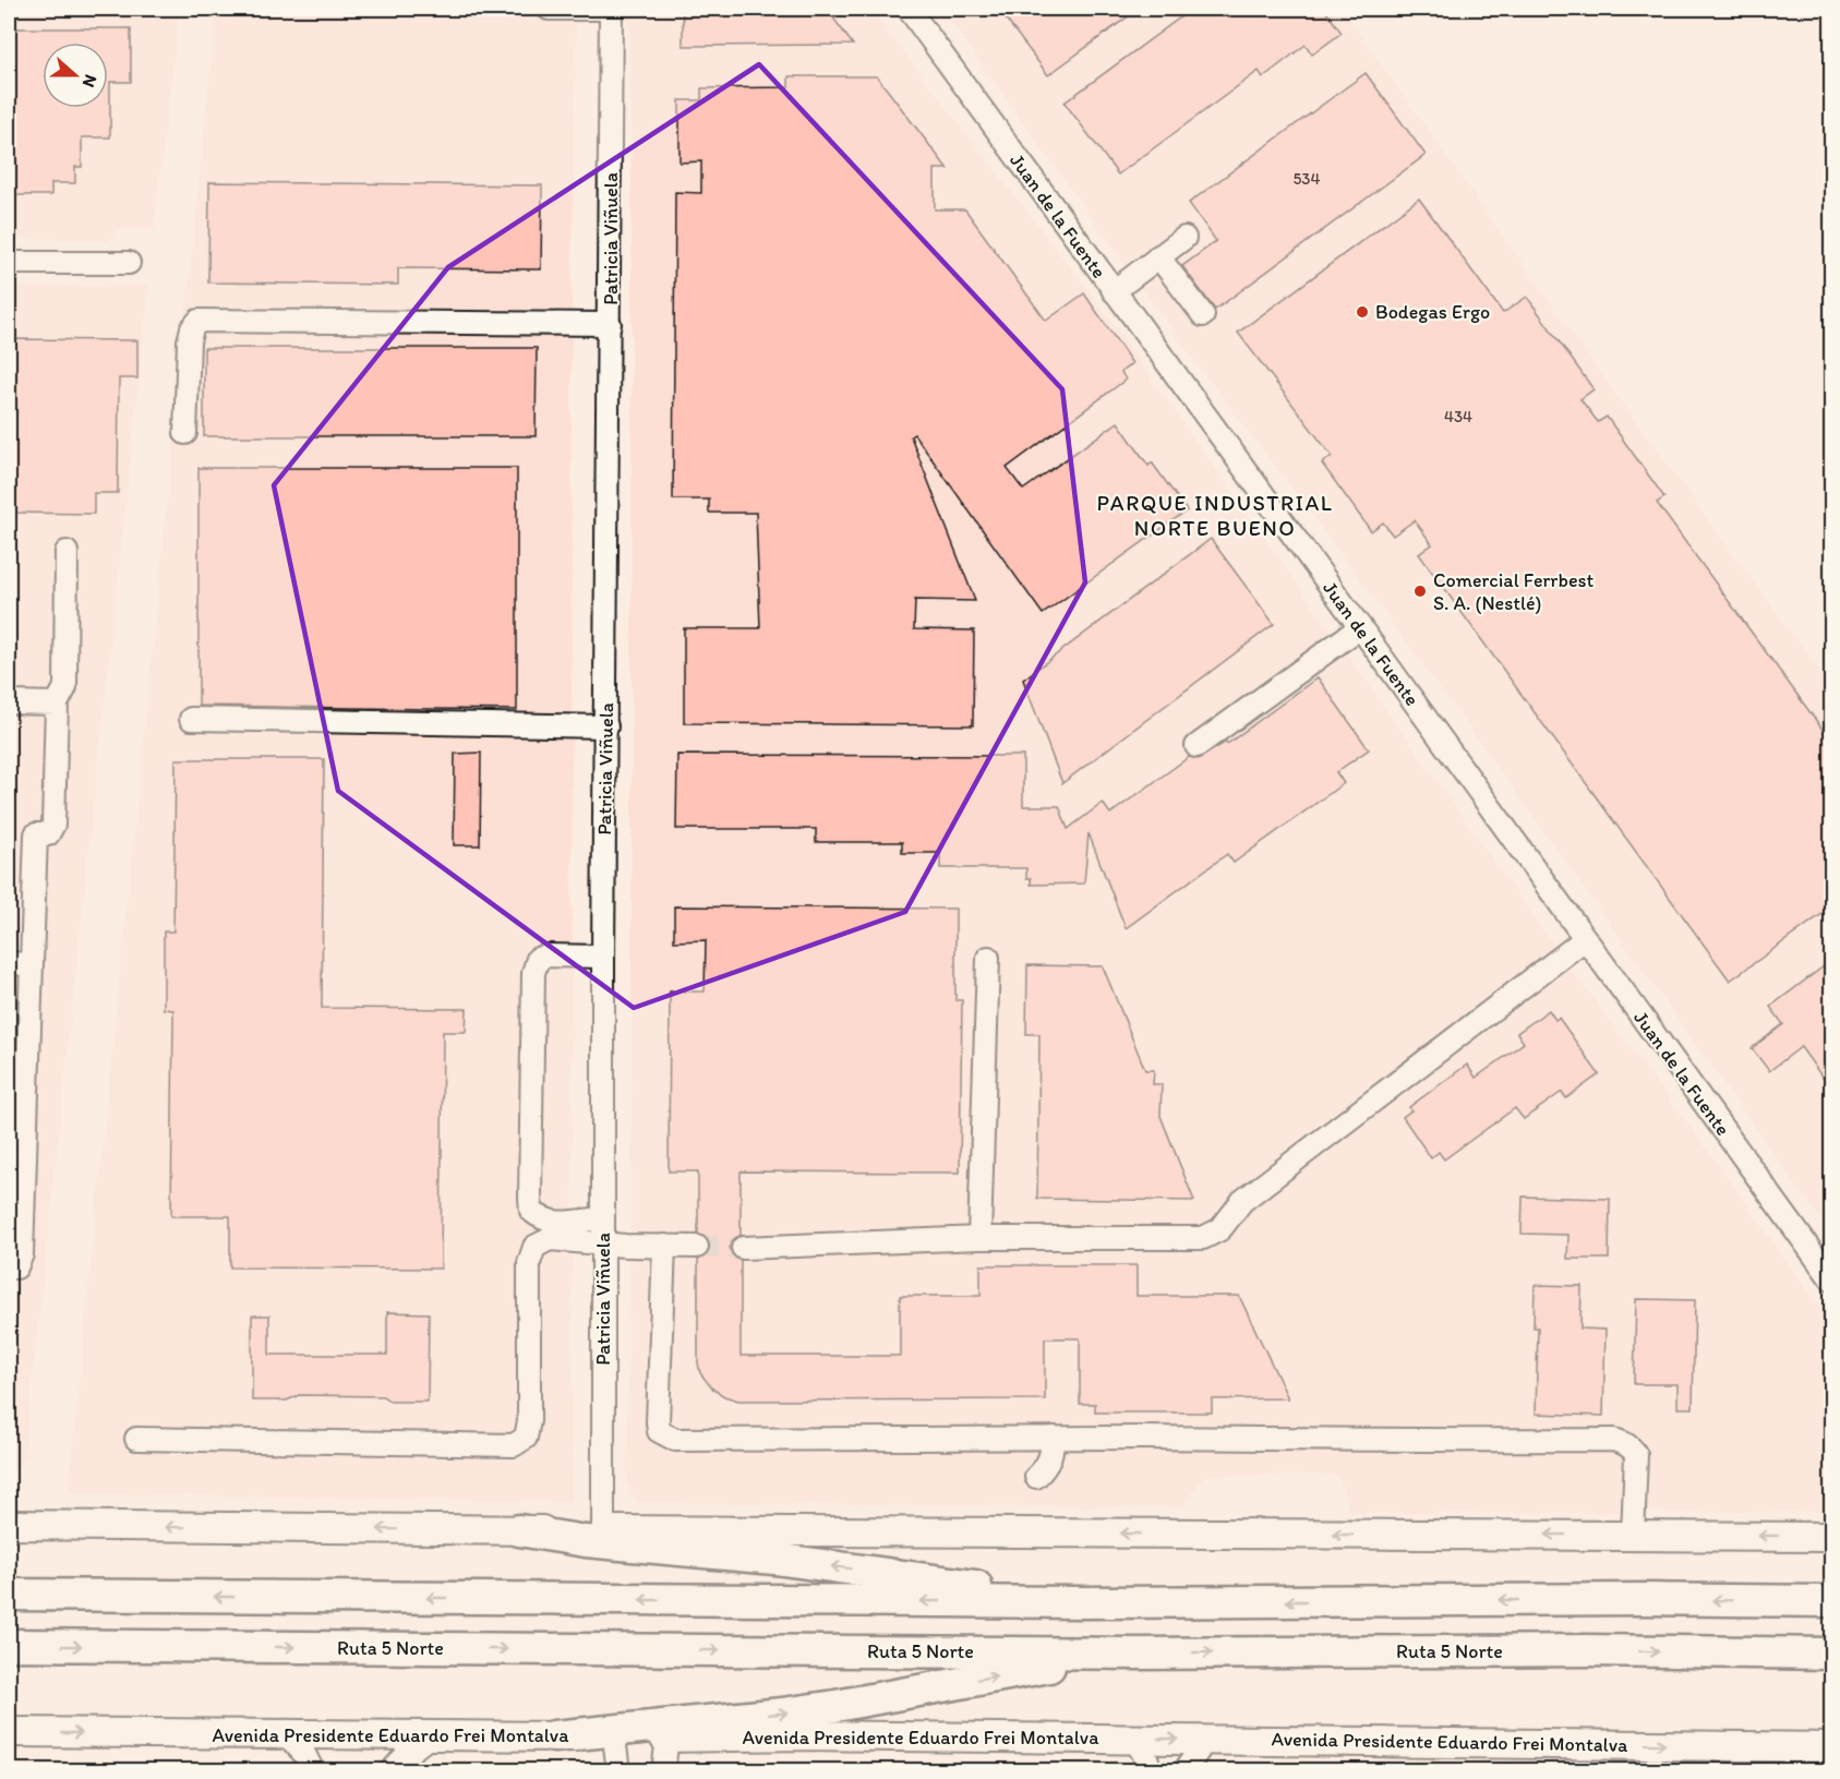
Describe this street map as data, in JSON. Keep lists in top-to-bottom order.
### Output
{
  "streets": {
    "highway": ["Ruta 5 Norte"],
    "main road": ["Avenida Presidente Eduardo Frei Montalva"],
    "street": ["Juan de la Fuente", "Patricia Viñuela"]
  },
  "districts": ["PARQUE INDUSTRIAL NORTE BUENO"],
  "places": ["Bodegas Ergo", "Comercial Ferrbest S. A. (Nestlé)"],
  "house_numbers": ["534", "434"],
  "north": "right"
}
